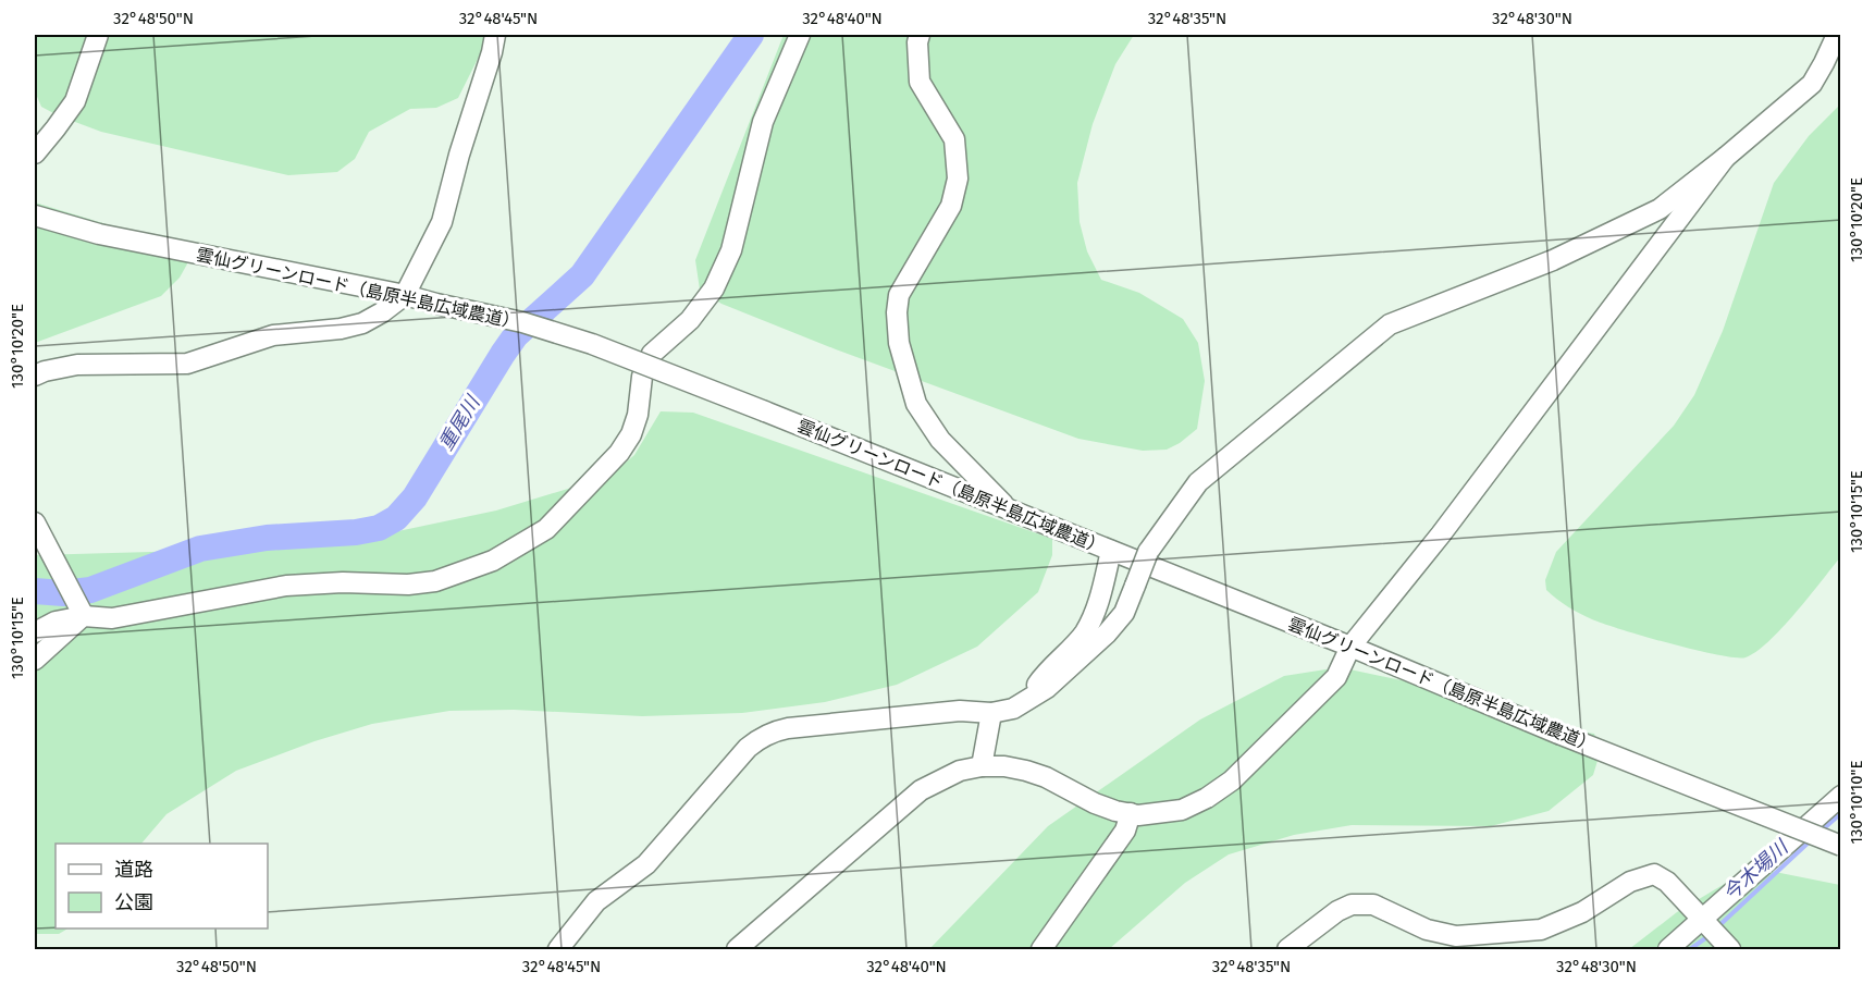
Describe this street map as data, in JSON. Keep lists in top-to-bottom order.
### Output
{
  "streets": {
    "street": ["雲仙グリーンロード（島原半島広域農道）"]
  },
  "water": ["重尾川", "今木場川"],
  "legend": ["道路", "公園"],
  "coordinates": [
    "32°48'50\"N",
    "32°48'45\"N",
    "32°48'40\"N",
    "32°48'35\"N",
    "32°48'30\"N",
    "130°10'20\"E",
    "130°10'15\"E",
    "130°10'10\"E"
  ]
}
